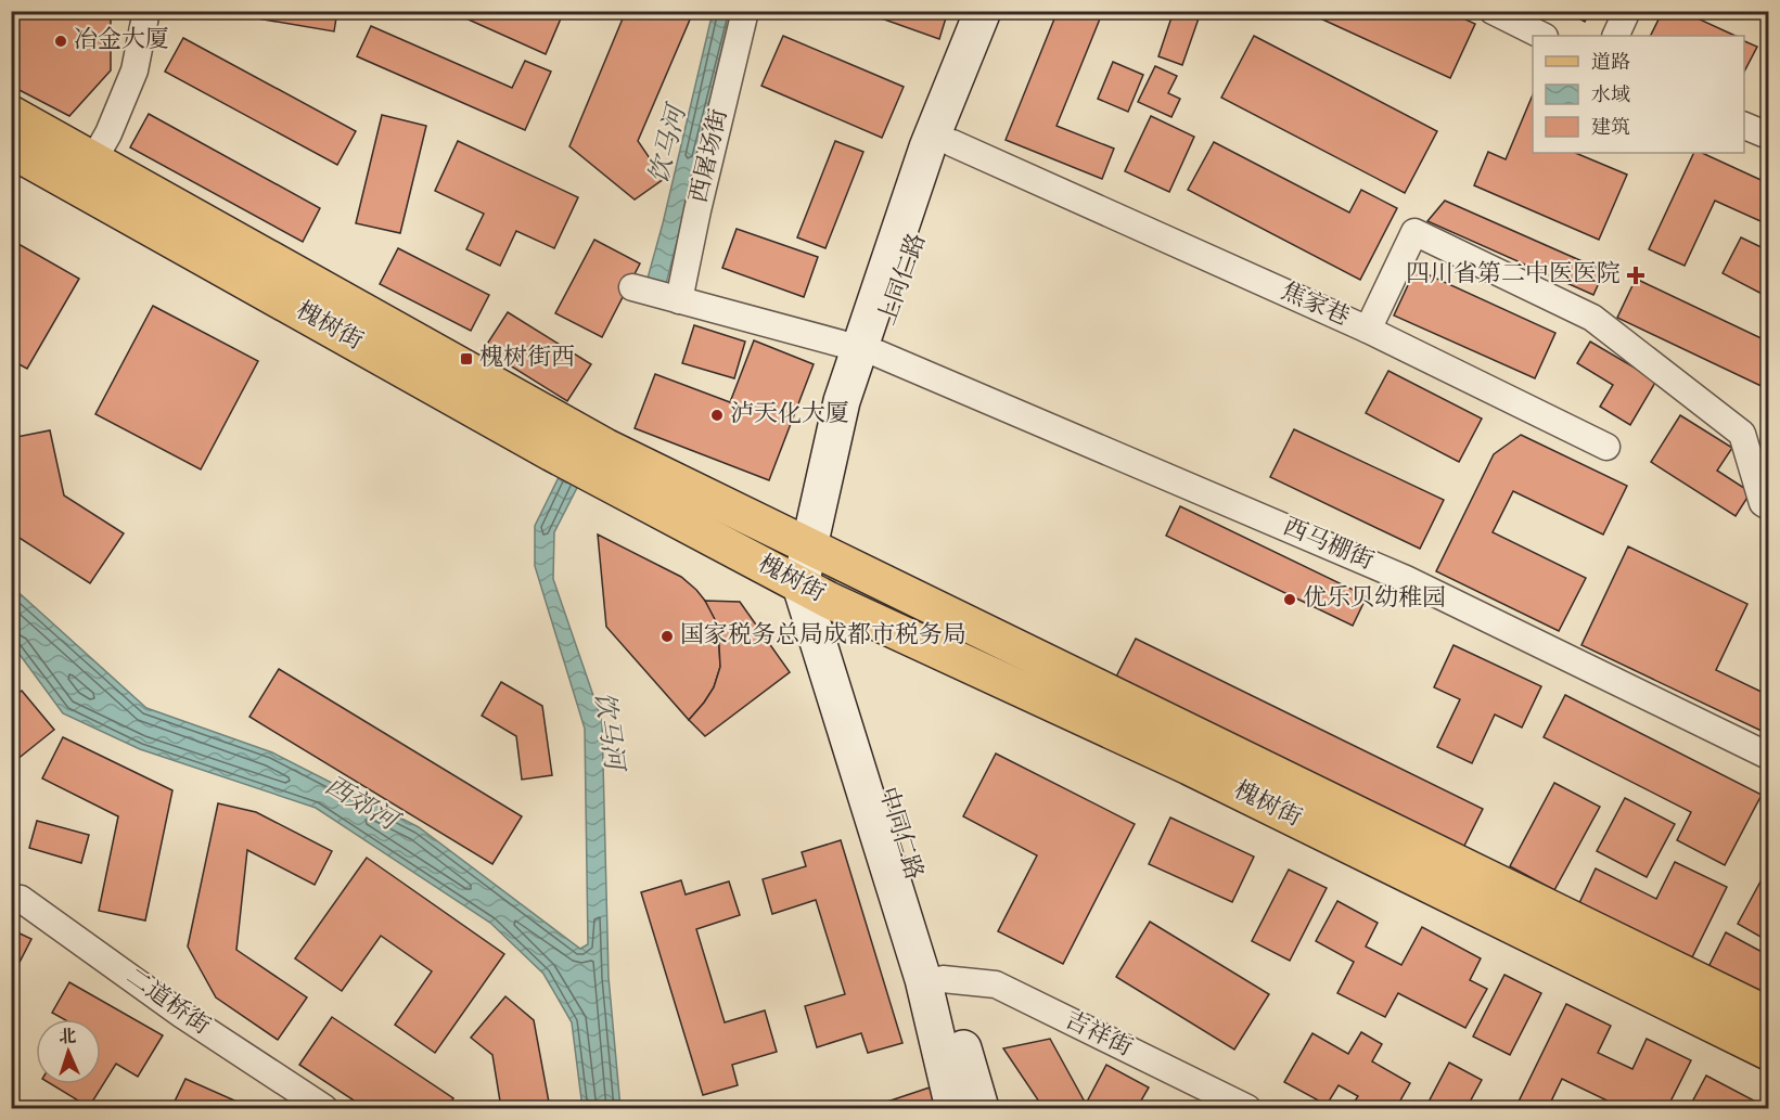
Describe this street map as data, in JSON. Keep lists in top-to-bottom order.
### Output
{
  "streets": {
    "main road": ["槐树街"],
    "street": [
      "西屠场街",
      "上同仁路",
      "焦家巷",
      "西马棚街",
      "中同仁路",
      "二道桥街",
      "吉祥街"
    ]
  },
  "crossings": [
    ["上同仁路", "焦家巷"],
    ["上同仁路", "槐树街"],
    ["上同仁路", "西马棚街"],
    ["上同仁路", "中同仁路"],
    ["槐树街", "中同仁路"],
    ["中同仁路", "吉祥街"]
  ],
  "water": ["饮马河", "西郊河"],
  "places": {
    "other": [
      "冶金大厦",
      "泸天化大厦",
      "优乐贝幼稚园",
      "国家税务总局成都市税务局"
    ],
    "health": ["四川省第二中医医院"],
    "transit": ["槐树街西"]
  },
  "legend": ["道路", "水域", "建筑"],
  "north": "top"
}
